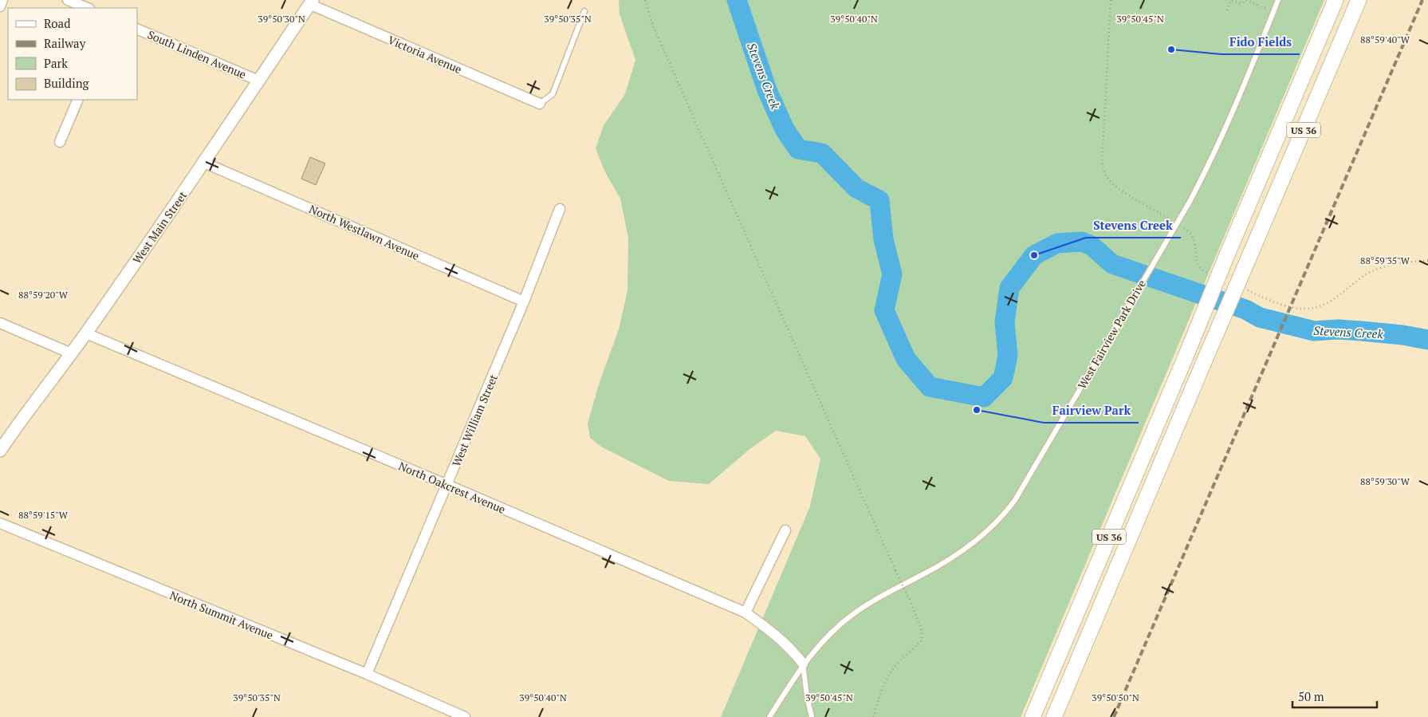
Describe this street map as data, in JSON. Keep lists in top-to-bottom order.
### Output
{
  "streets": {
    "main road": ["US 36"],
    "street": [
      "South Linden Avenue",
      "Victoria Avenue",
      "West Main Street",
      "North Westlawn Avenue",
      "West William Street",
      "North Oakcrest Avenue",
      "North Summit Avenue"
    ],
    "lane": ["West Fairview Park Drive"]
  },
  "crossings": [
    ["South Linden Avenue", "West Main Street"],
    ["Victoria Avenue", "West Main Street"],
    ["West Main Street", "North Westlawn Avenue"],
    ["West Main Street", "North Oakcrest Avenue"],
    ["North Westlawn Avenue", "West William Street"],
    ["West Fairview Park Drive", "North Oakcrest Avenue"],
    ["West William Street", "North Oakcrest Avenue"],
    ["West William Street", "North Summit Avenue"]
  ],
  "water": ["Stevens Creek"],
  "places": ["Fido Fields", "Stevens Creek", "Fairview Park"],
  "legend": [
    "Road",
    "Railway",
    "Park",
    "Building"
  ],
  "scale_bar": "50 m",
  "coordinates": [
    "39°50'30\"N",
    "39°50'35\"N",
    "39°50'40\"N",
    "39°50'45\"N",
    "88°59'40\"W",
    "88°59'35\"W",
    "88°59'20\"W",
    "88°59'30\"W",
    "88°59'15\"W",
    "39°50'50\"N"
  ]
}
